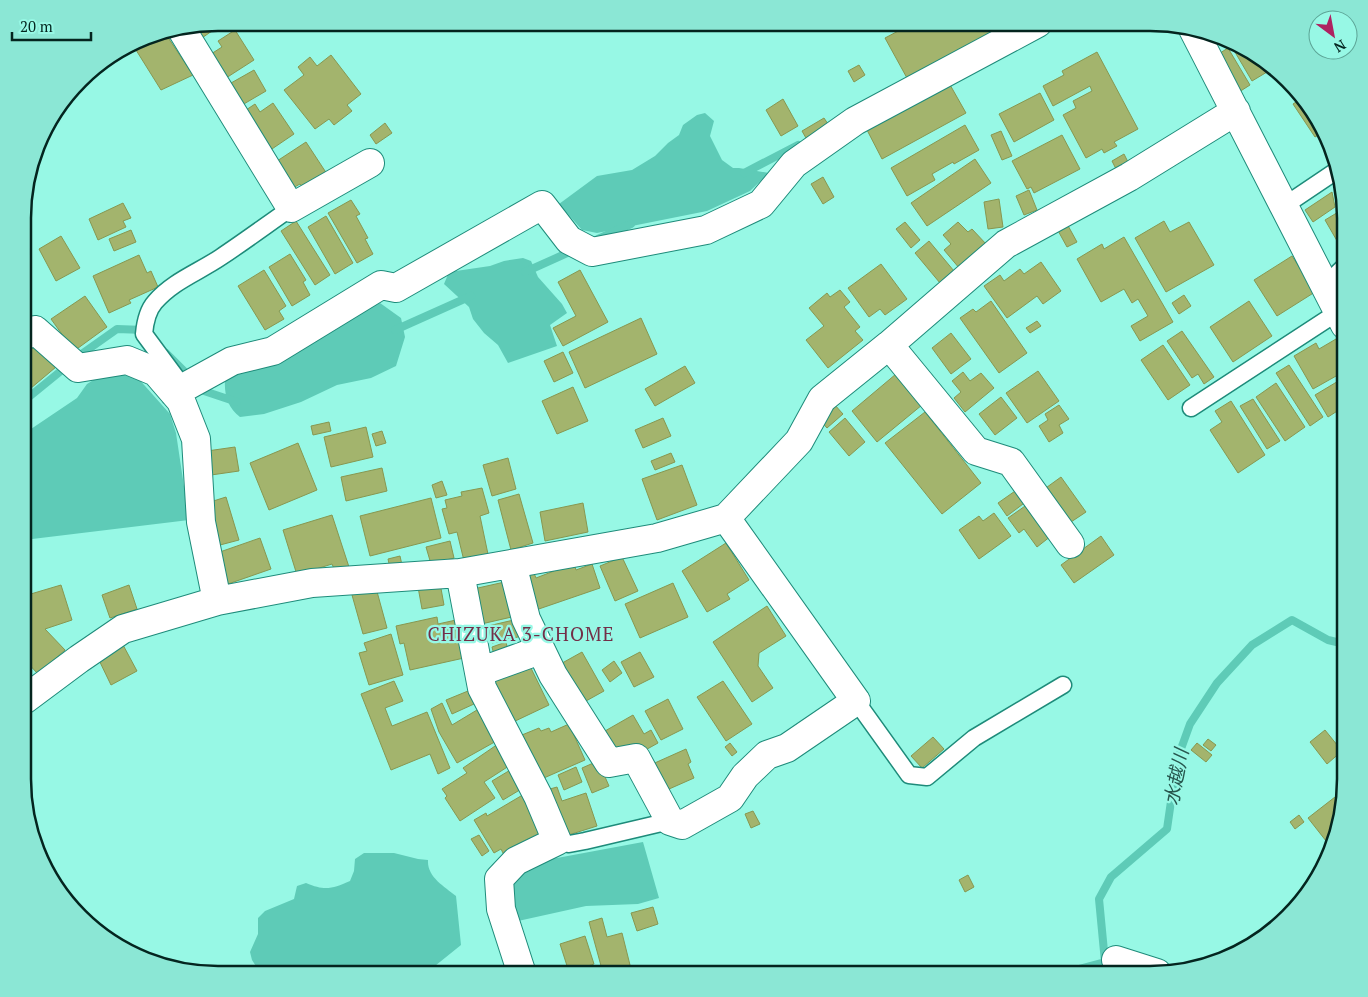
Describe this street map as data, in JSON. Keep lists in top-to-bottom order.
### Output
{
  "districts": ["CHIZUKA 3-CHOME"],
  "water": ["水越川"],
  "scale_bar": "20 m",
  "north": "bottom right"
}
